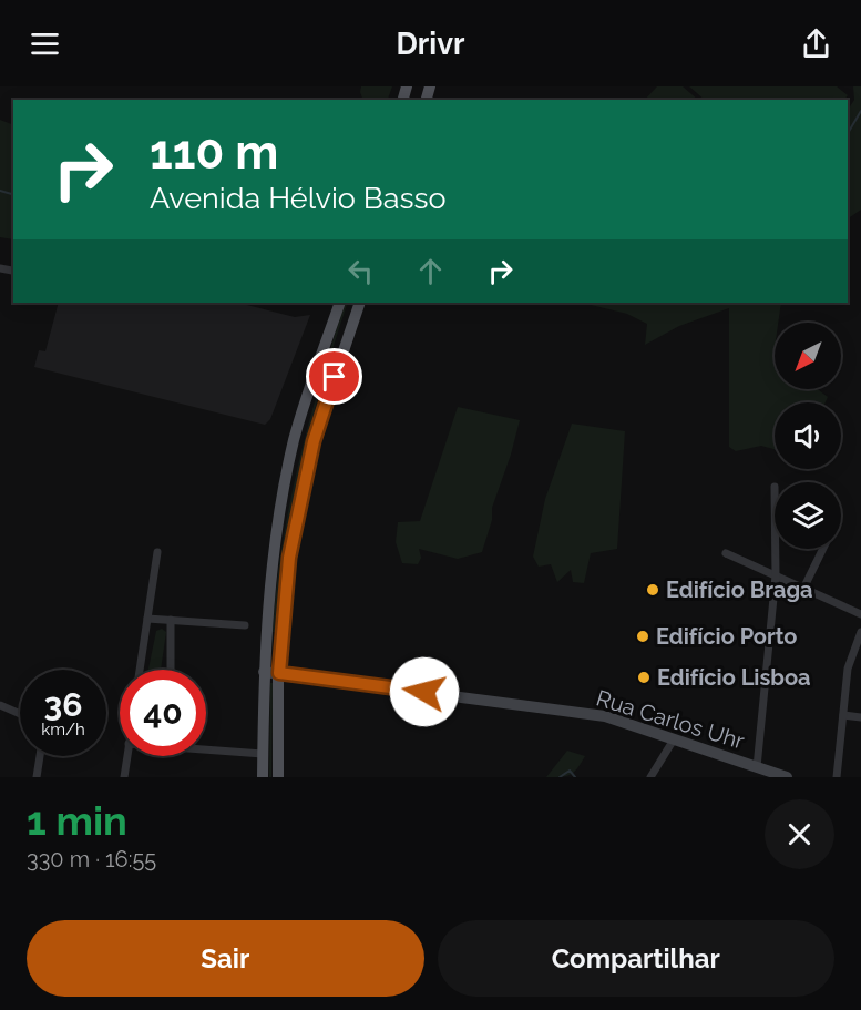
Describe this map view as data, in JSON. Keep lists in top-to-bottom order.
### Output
{
  "streets": {
    "street": ["Rua Carlos Uhr"]
  },
  "places": ["Edifício Braga", "Edifício Porto", "Edifício Lisboa"],
  "north": "bottom left",
  "page": {
    "header": "Drivr",
    "turn": ["110 m", "Avenida Hélvio Basso"],
    "speed": "36 km/h",
    "limit": "40",
    "heading": ["1 min", "330 m · 16:55"],
    "buttons": ["Sair", "Compartilhar"]
  }
}
